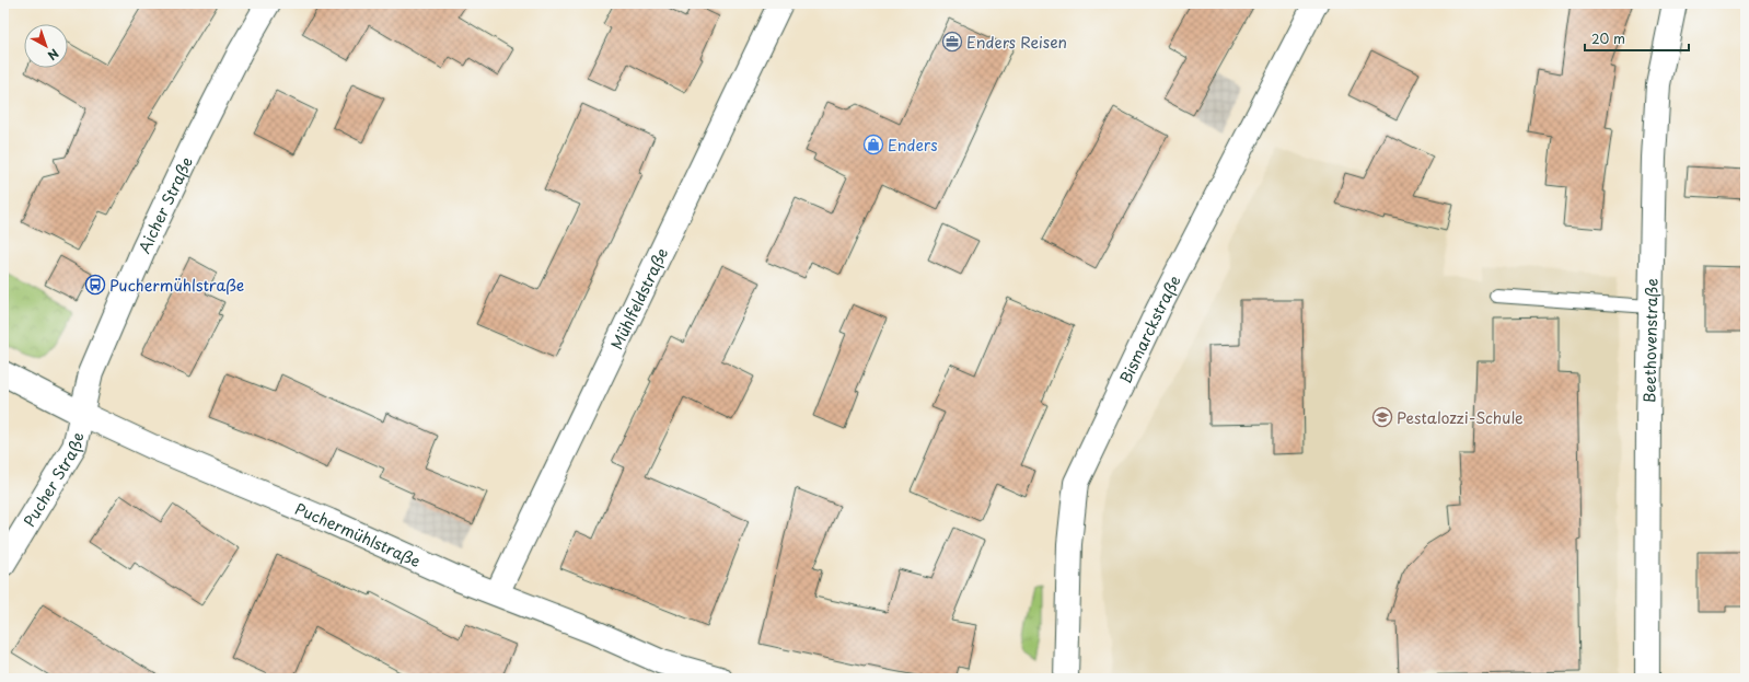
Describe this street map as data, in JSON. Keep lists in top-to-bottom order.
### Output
{
  "streets": {
    "street": [
      "Aicher Straße",
      "Mühlfeldstraße",
      "Bismarckstraße",
      "Beethovenstraße",
      "Pucher Straße",
      "Puchermühlstraße"
    ]
  },
  "crossings": [
    ["Aicher Straße", "Pucher Straße"],
    ["Aicher Straße", "Puchermühlstraße"],
    ["Mühlfeldstraße", "Puchermühlstraße"],
    ["Pucher Straße", "Puchermühlstraße"]
  ],
  "places": {
    "office": ["Enders Reisen"],
    "shop": ["Enders"],
    "bus stop": ["Puchermühlstraße"],
    "school or university": ["Pestalozzi-Schule"]
  },
  "scale_bar": "20 m",
  "north": "bottom right"
}
